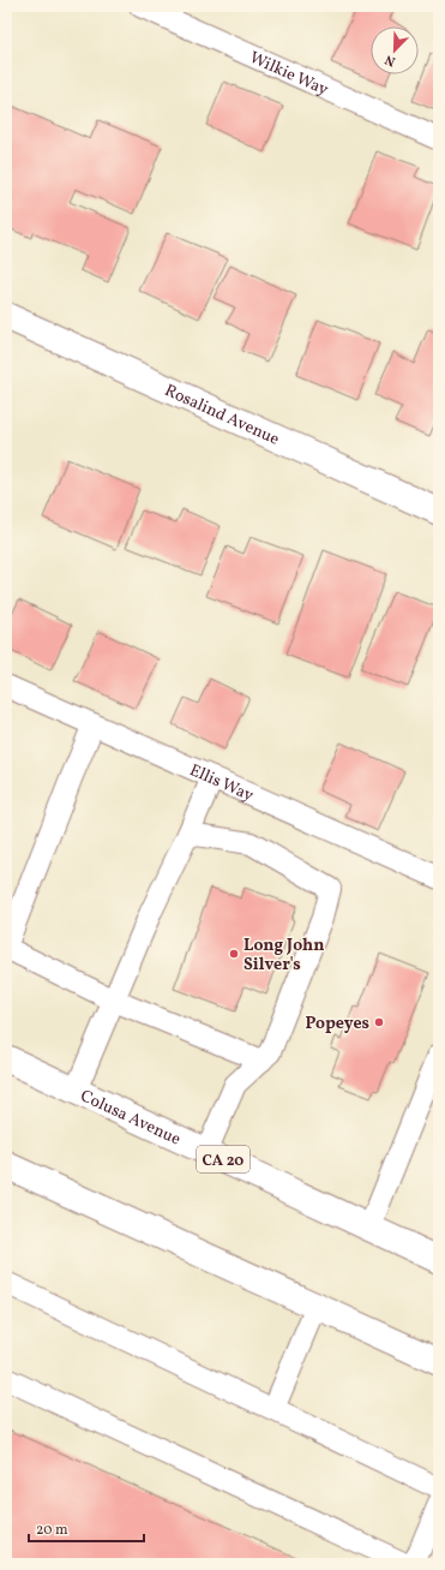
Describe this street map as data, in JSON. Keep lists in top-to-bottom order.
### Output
{
  "streets": {
    "main road": ["Rosalind Avenue", "Colusa Avenue", "CA 20"],
    "lane": ["Wilkie Way", "Ellis Way"]
  },
  "places": ["Long John Silver's", "Popeyes"],
  "scale_bar": "20 m",
  "north": "bottom left"
}
